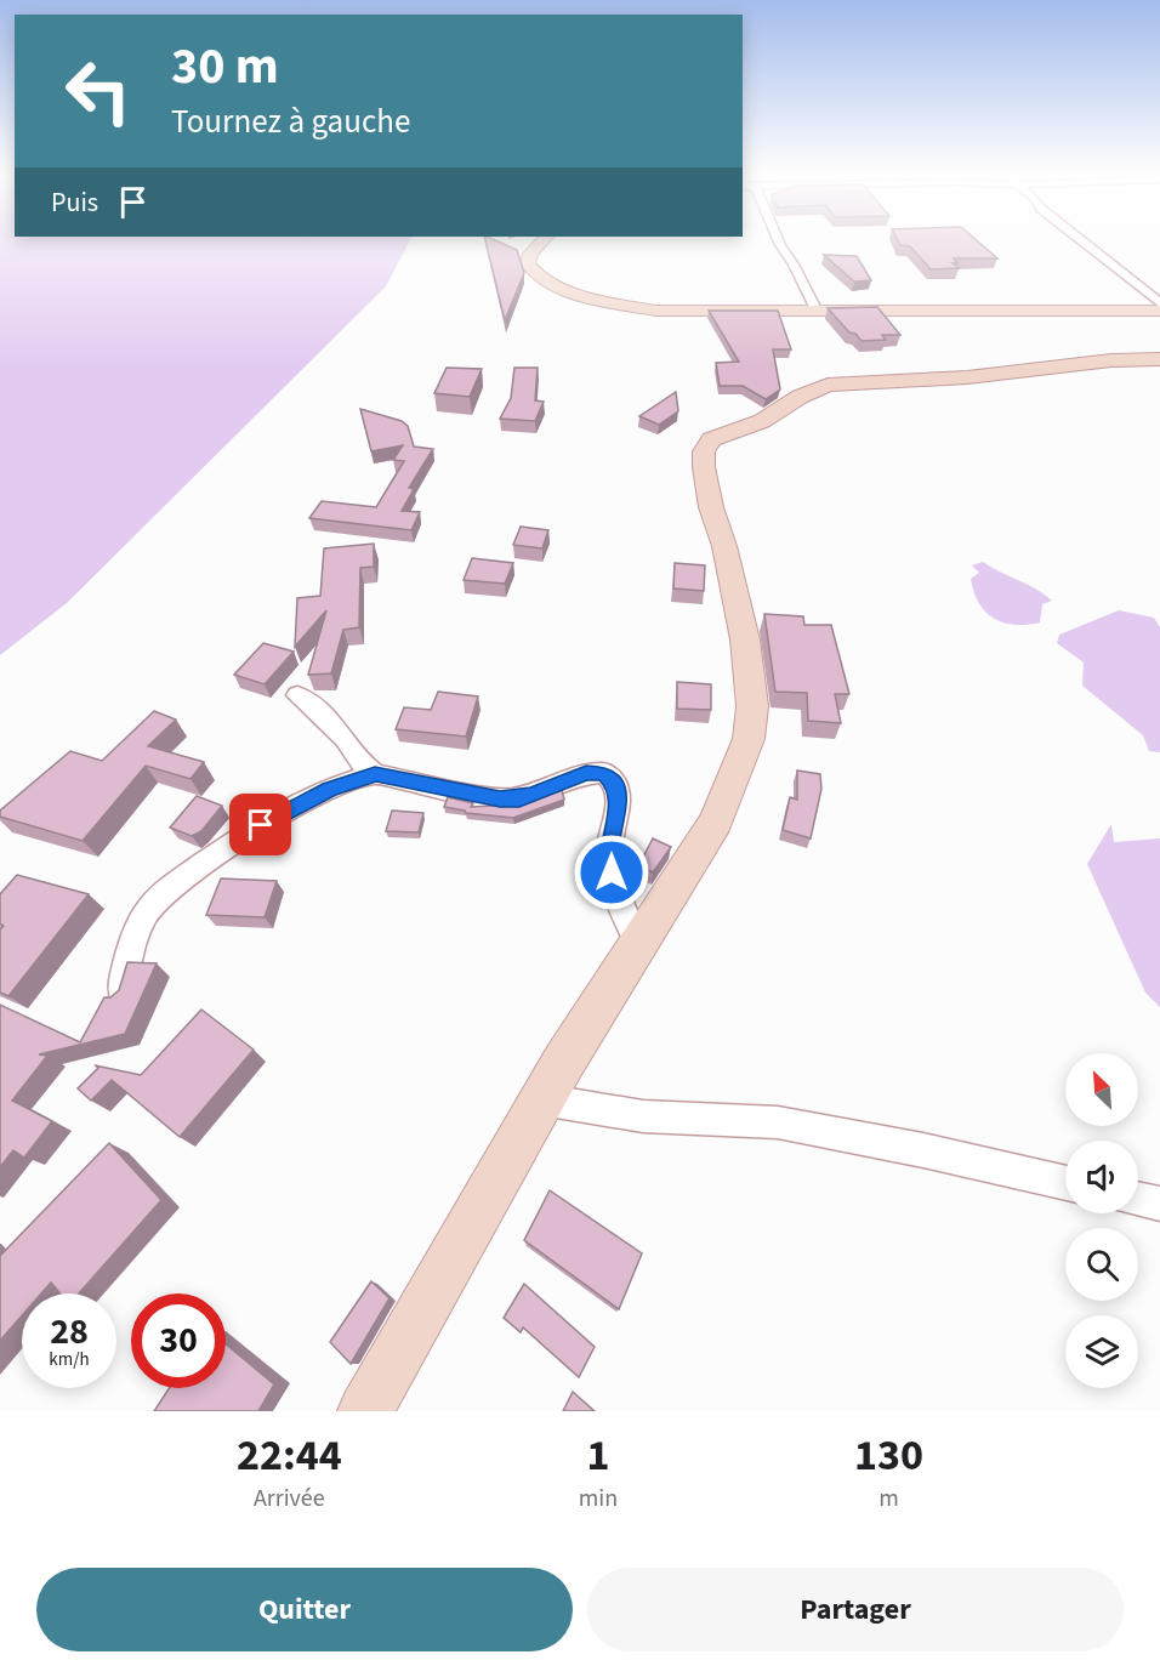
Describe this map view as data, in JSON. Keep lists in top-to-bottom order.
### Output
{
  "north": "top left",
  "page": {
    "turn": ["30 m", "Tournez à gauche"],
    "then": "Puis",
    "speed": "28 km/h",
    "limit": "30",
    "eta": [
      "22:44",
      "Arrivée",
      "1",
      "min",
      "130",
      "m"
    ],
    "buttons": ["Quitter", "Partager"]
  }
}
